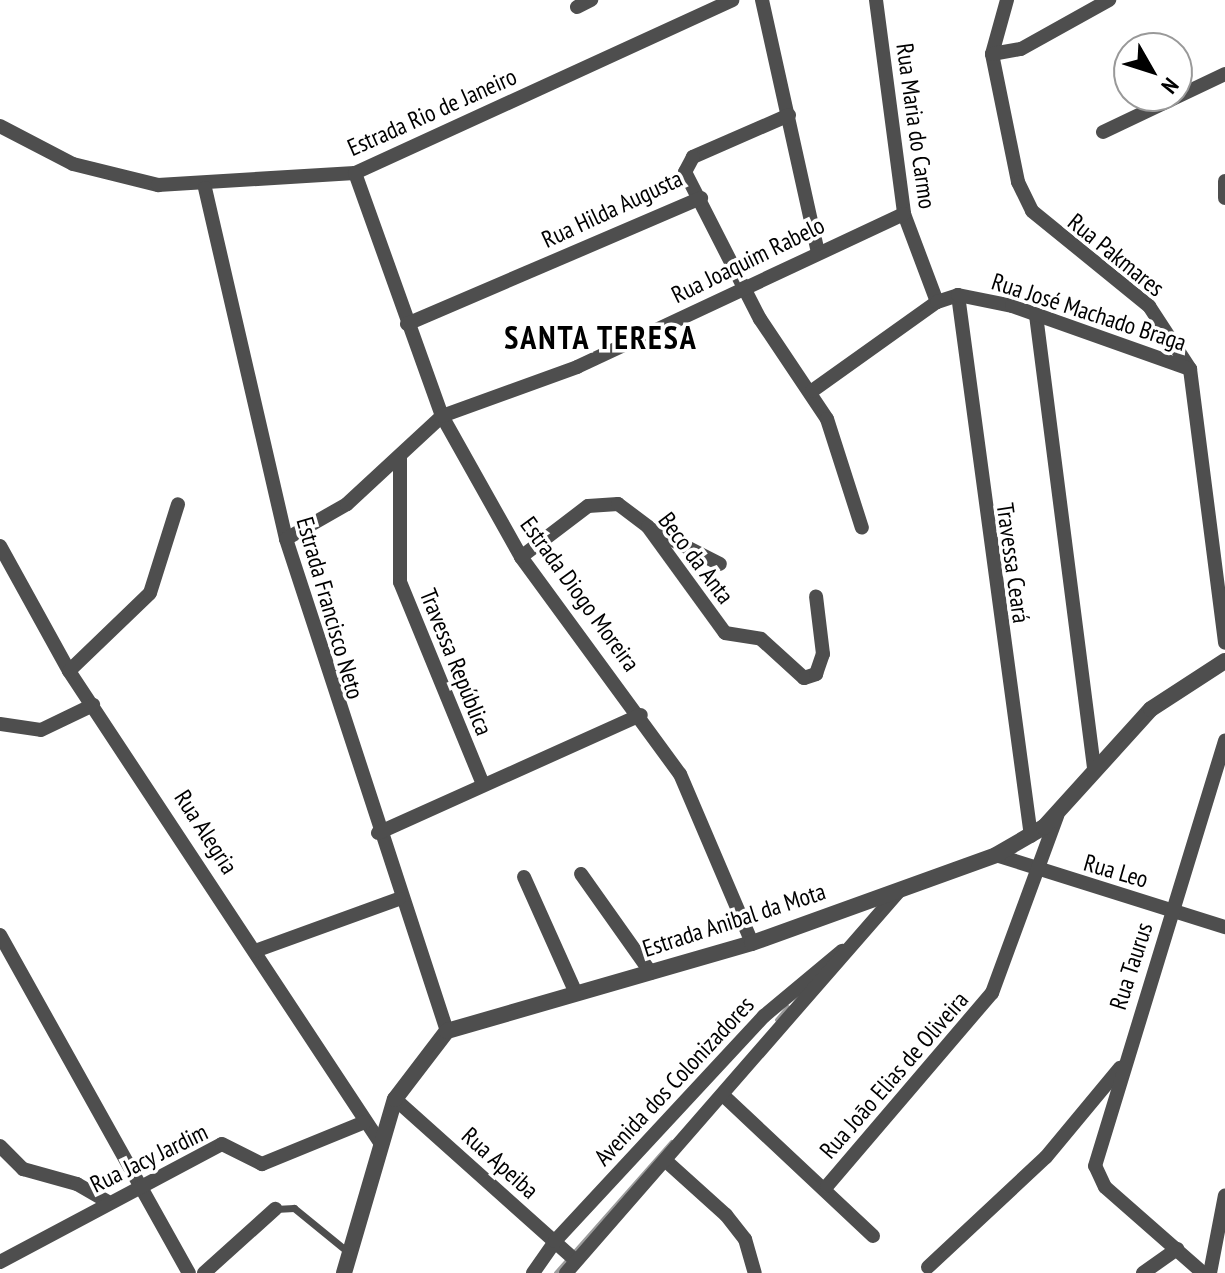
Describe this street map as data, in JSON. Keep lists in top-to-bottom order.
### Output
{
  "streets": {
    "street": [
      "Estrada Rio de Janeiro",
      "Rua Maria do Carmo",
      "Rua Hilda Augusta",
      "Rua Pakmares",
      "Rua Joaquim Rabelo",
      "Rua José Machado Braga",
      "Beco da Anta",
      "Travessa Ceará",
      "Estrada Diogo Moreira",
      "Estrada Francisco Neto",
      "Travessa República",
      "Rua Alegria",
      "Rua Leo",
      "Estrada Anibal da Mota",
      "Rua Taurus",
      "Rua Joāo Elias de Oliveira",
      "Avenida dos Colonizadores",
      "Rua Jacy Jardim",
      "Rua Apeiba"
    ]
  },
  "crossings": [
    ["Estrada Rio de Janeiro", "Estrada Diogo Moreira"],
    ["Estrada Rio de Janeiro", "Estrada Francisco Neto"],
    ["Rua Maria do Carmo", "Rua Joaquim Rabelo"],
    ["Rua Maria do Carmo", "Rua José Machado Braga"],
    ["Rua Hilda Augusta", "Estrada Diogo Moreira"],
    ["Rua Pakmares", "Rua José Machado Braga"],
    ["Rua Joaquim Rabelo", "Estrada Diogo Moreira"],
    ["Rua Joaquim Rabelo", "Estrada Francisco Neto"],
    ["Rua Joaquim Rabelo", "Travessa República"],
    ["Rua José Machado Braga", "Travessa Ceará"],
    ["Beco da Anta", "Estrada Diogo Moreira"],
    ["Travessa Ceará", "Estrada Anibal da Mota"],
    ["Estrada Diogo Moreira", "Estrada Anibal da Mota"],
    ["Estrada Francisco Neto", "Estrada Anibal da Mota"],
    ["Rua Alegria", "Rua Jacy Jardim"],
    ["Rua Leo", "Estrada Anibal da Mota"],
    ["Rua Leo", "Rua Taurus"],
    ["Rua Leo", "Rua Joāo Elias de Oliveira"],
    ["Estrada Anibal da Mota", "Rua Joāo Elias de Oliveira"],
    ["Estrada Anibal da Mota", "Avenida dos Colonizadores"],
    ["Rua Joāo Elias de Oliveira", "Avenida dos Colonizadores"],
    ["Avenida dos Colonizadores", "Rua Apeiba"]
  ],
  "districts": ["SANTA TERESA"],
  "north": "bottom right"
}
